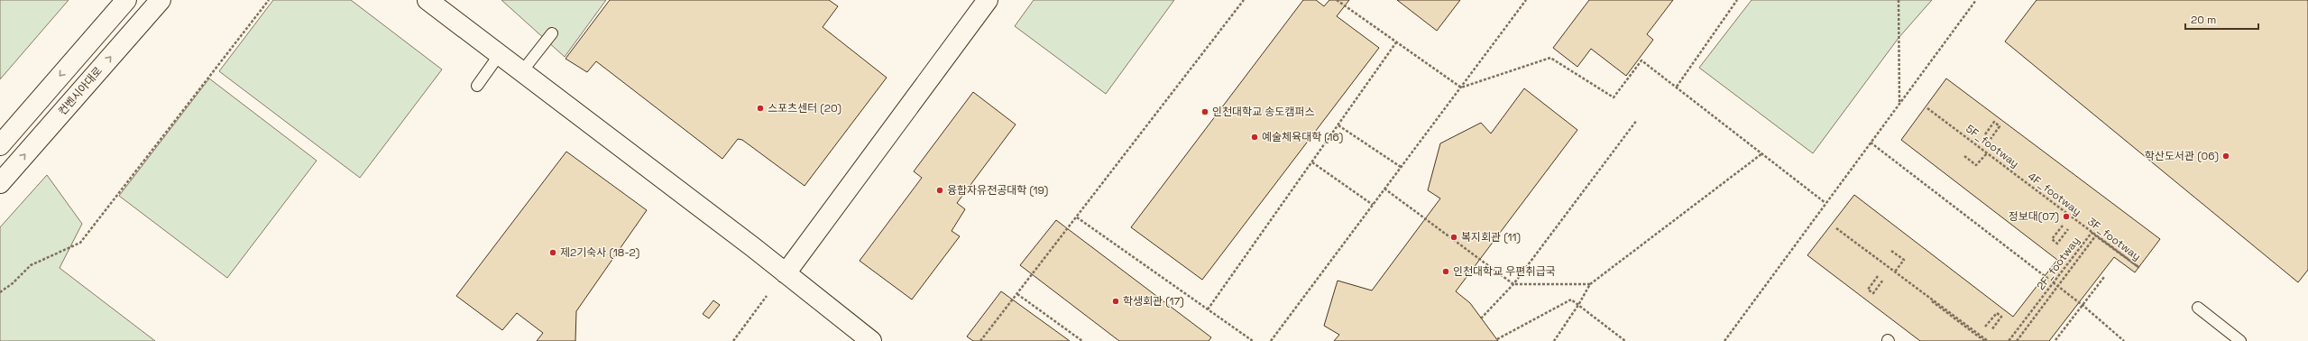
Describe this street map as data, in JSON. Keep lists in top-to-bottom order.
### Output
{
  "streets": {
    "street": ["컨벤시아대로"],
    "path": ["5F_footway", "4F_footway", "2F_footway"]
  },
  "crossings": [
    ["4F_footway", "2F_footway"]
  ],
  "places": [
    "스포츠센터 (20)",
    "인천대학교 송도캠퍼스",
    "예술체육대학 (16)",
    "학산도서관 (06)",
    "융합자유전공대학 (19)",
    "정보대(07)",
    "복지회관 (11)",
    "제2기숙사 (18-2)",
    "인천대학교 우편취급국",
    "학생회관 (17)"
  ],
  "scale_bar": "20 m"
}
